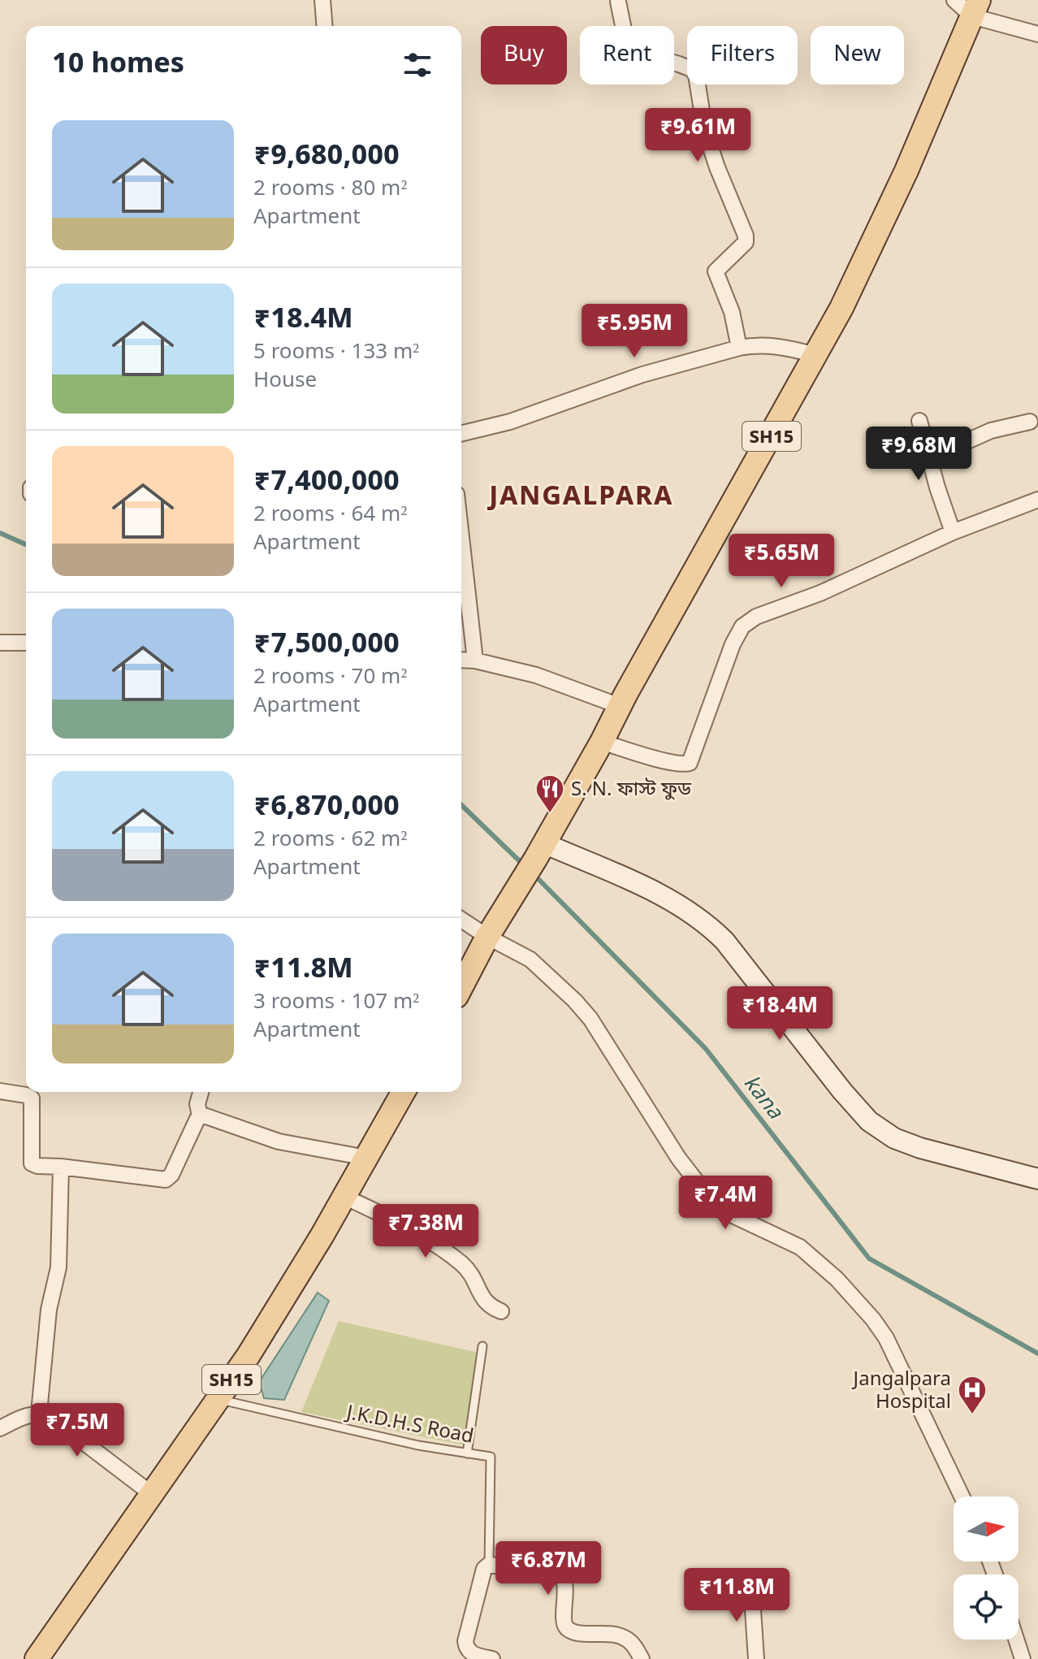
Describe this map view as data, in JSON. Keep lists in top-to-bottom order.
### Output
{
  "streets": {
    "main road": ["SH15"],
    "lane": ["J.K.D.H.S Road"]
  },
  "crossings": [
    ["SH15", "J.K.D.H.S Road"]
  ],
  "districts": ["JANGALPARA"],
  "water": ["kana"],
  "places": {
    "restaurant": ["S. N. ফাস্ট ফুড"],
    "hospital": ["Jangalpara Hospital"]
  },
  "north": "right",
  "page": {
    "chip": [
      "Buy",
      "Rent",
      "Filters",
      "New"
    ],
    "heading": "10 homes",
    "list": [
      {
        "name": "₹9,680,000",
        "note": "2 rooms · 80 m² · Apartment"
      },
      {
        "name": "₹18.4M",
        "note": "5 rooms · 133 m² · House"
      },
      {
        "name": "₹7,400,000",
        "note": "2 rooms · 64 m² · Apartment"
      },
      {
        "name": "₹7,500,000",
        "note": "2 rooms · 70 m² · Apartment"
      },
      {
        "name": "₹6,870,000",
        "note": "2 rooms · 62 m² · Apartment"
      },
      {
        "name": "₹11.8M",
        "note": "3 rooms · 107 m² · Apartment"
      }
    ],
    "price": [
      "₹9.61M",
      "₹5.95M",
      "₹9.68M",
      "₹5.65M",
      "₹18.4M",
      "₹7.4M",
      "₹7.38M",
      "₹7.5M",
      "₹6.87M",
      "₹11.8M"
    ]
  }
}
